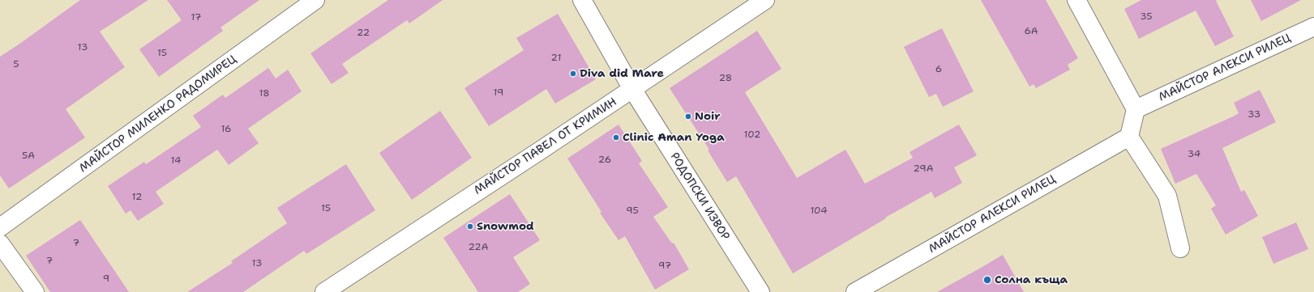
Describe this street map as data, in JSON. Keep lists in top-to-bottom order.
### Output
{
  "streets": {
    "street": [
      "МАЙСТОР АЛЕКСИ РИЛЕЦ",
      "МАЙСТОР МИЛЕНКО РАДОМИРЕЦ",
      "МАЙСТОР ПАВЕЛ ОТ КРИМИН",
      "РОДОПСКИ ИЗВОР"
    ]
  },
  "crossings": [
    ["МАЙСТОР ПАВЕЛ ОТ КРИМИН", "РОДОПСКИ ИЗВОР"]
  ],
  "places": [
    "Diva did Mare",
    "Noir",
    "Clinic Aman Yoga",
    "Snowmod",
    "Солна къща"
  ],
  "house_numbers": [
    "35",
    "17",
    "6А",
    "22",
    "13",
    "15",
    "21",
    "5",
    "6",
    "28",
    "19",
    "18",
    "33",
    "16",
    "102",
    "34",
    "5А",
    "26",
    "14",
    "29А",
    "12",
    "15",
    "95",
    "104",
    "7",
    "22А",
    "7",
    "13",
    "97",
    "9"
  ]
}
